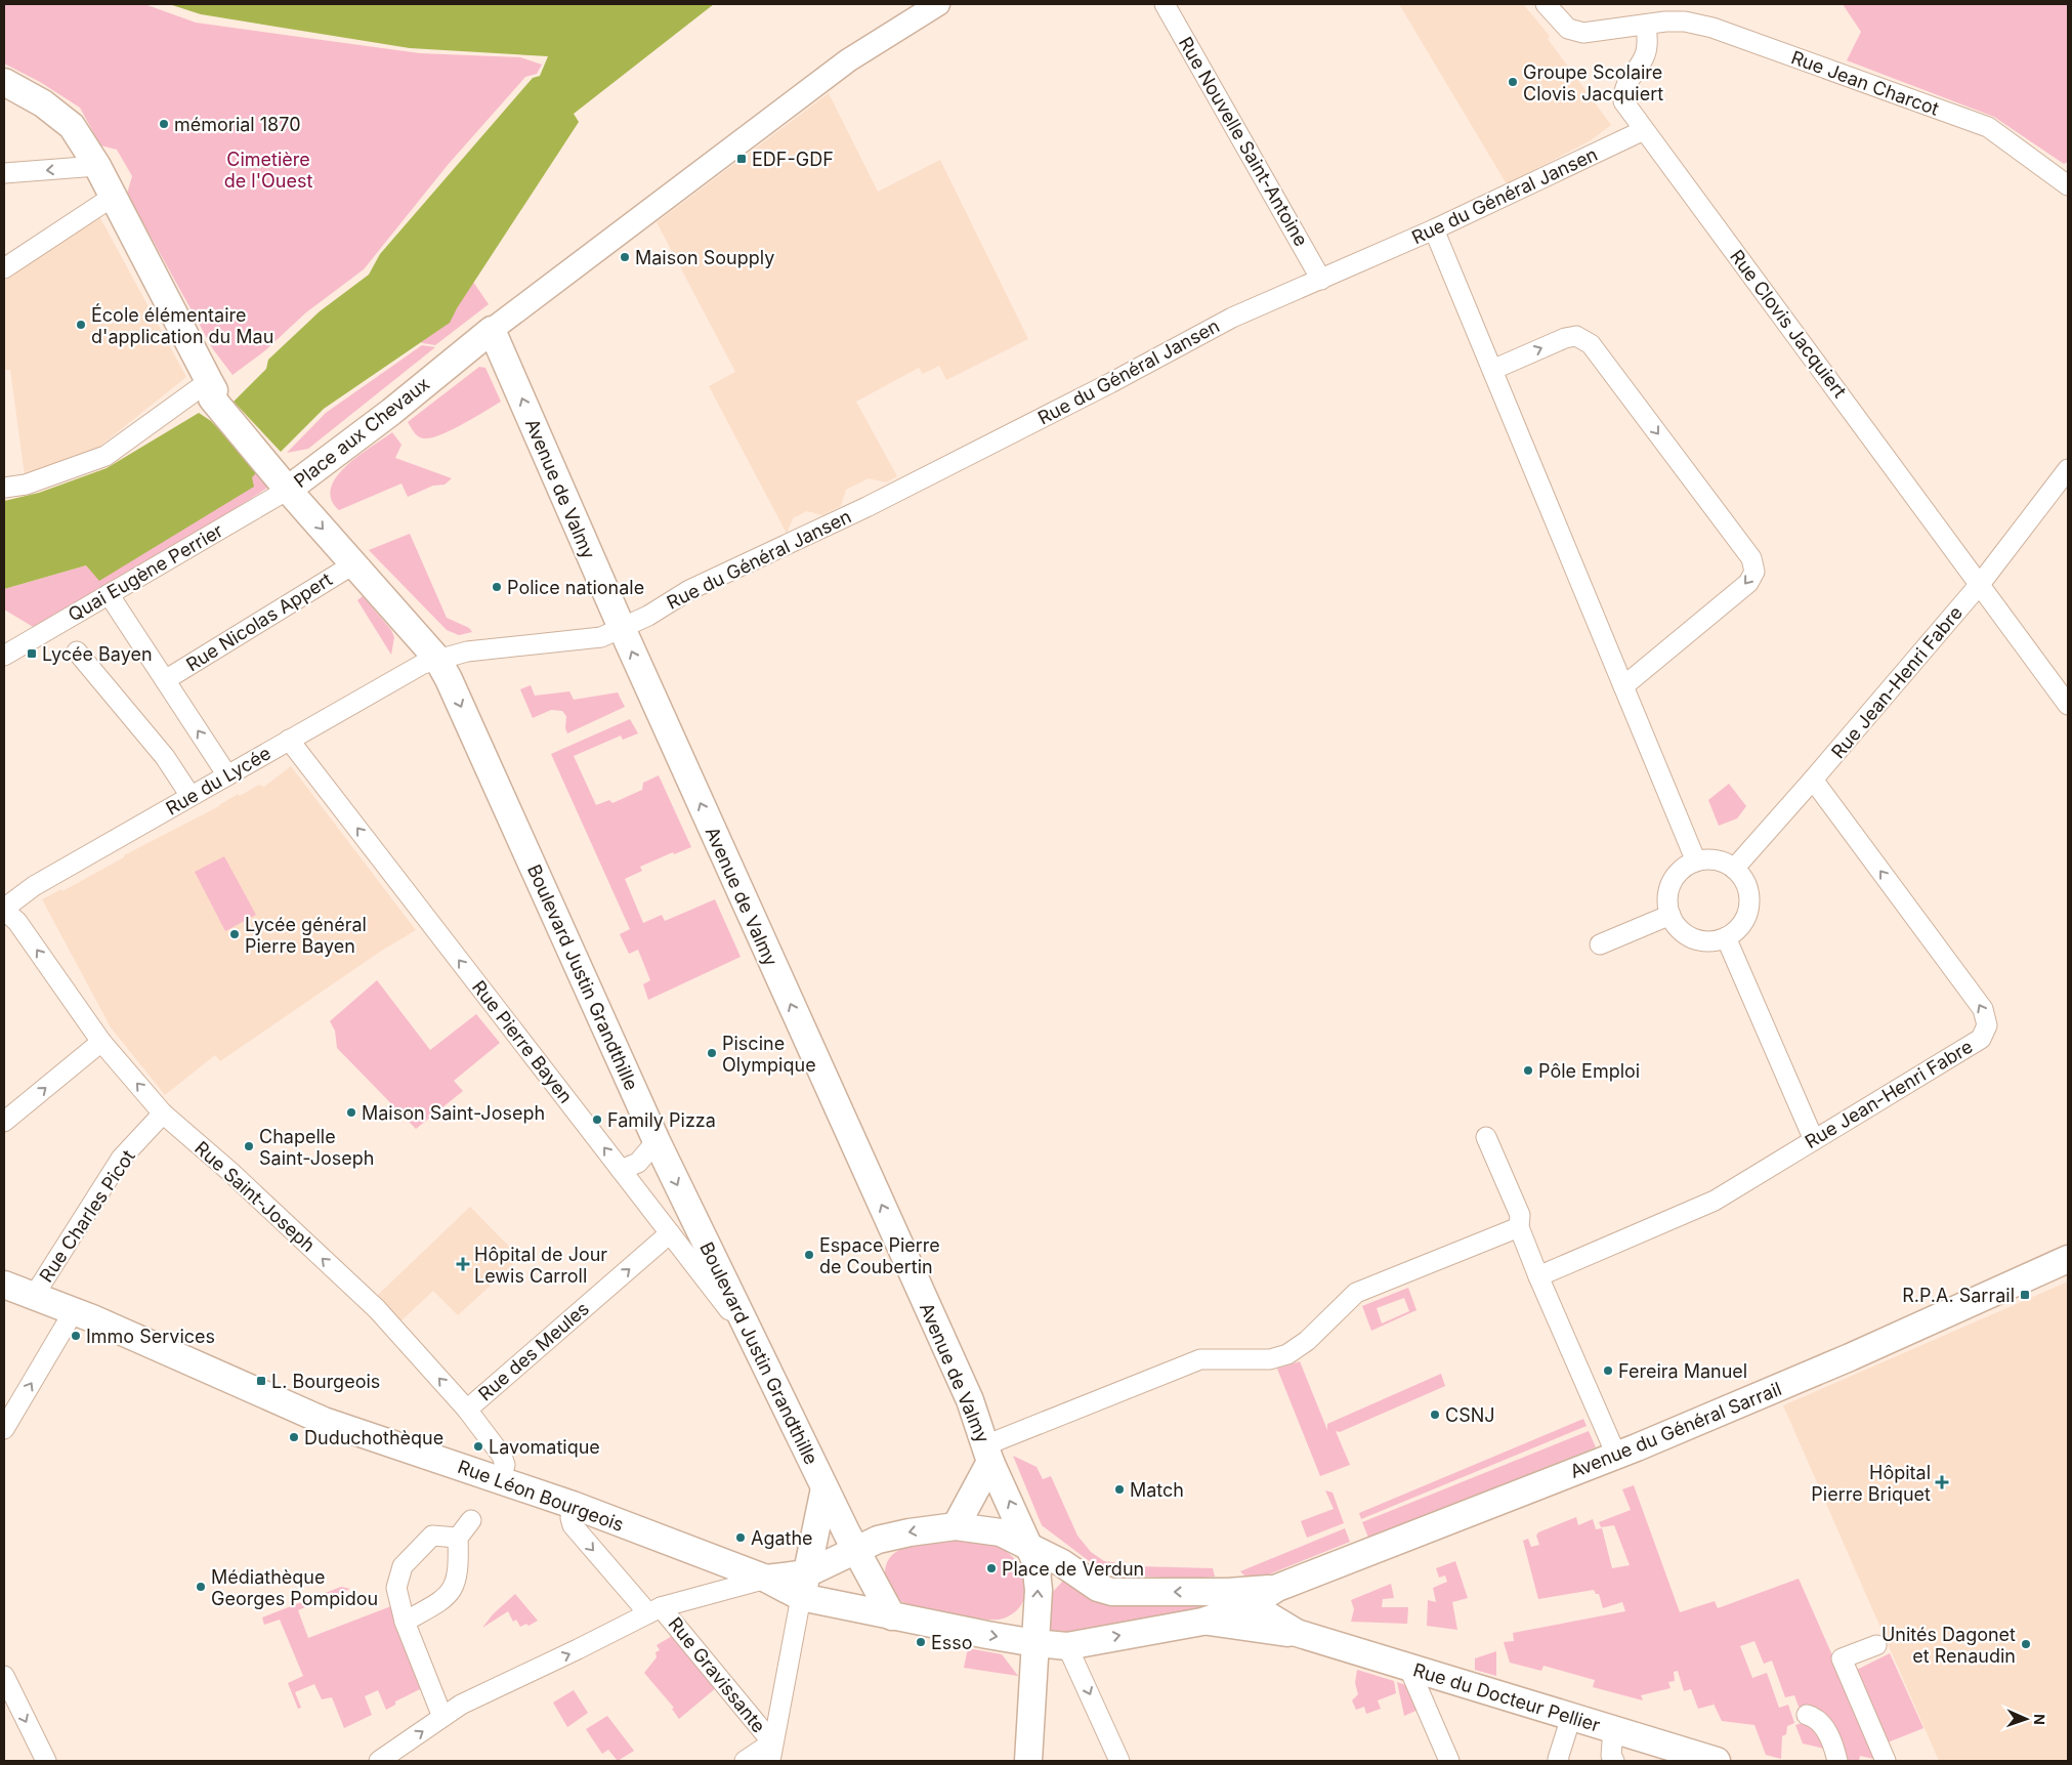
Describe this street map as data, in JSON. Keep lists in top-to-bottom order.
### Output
{
  "streets": {
    "main road": [
      "Place aux Chevaux",
      "Avenue de Valmy",
      "Boulevard Justin Grandthille",
      "Avenue du Général Sarrail",
      "Rue Léon Bourgeois",
      "Rue du Docteur Pellier"
    ],
    "street": [
      "Rue Jean Charcot",
      "Rue Nouvelle Saint-Antoine",
      "Rue du Général Jansen",
      "Rue Clovis Jacquiert",
      "Quai Eugène Perrier",
      "Rue Nicolas Appert",
      "Rue Jean-Henri Fabre",
      "Rue du Lycée",
      "Rue Pierre Bayen",
      "Rue Saint-Joseph",
      "Rue Charles Picot",
      "Rue des Meules",
      "Rue Gravissante"
    ]
  },
  "crossings": [
    ["Rue Jean Charcot", "Rue Clovis Jacquiert"],
    ["Rue Nouvelle Saint-Antoine", "Rue du Général Jansen"],
    ["Rue du Général Jansen", "Rue Clovis Jacquiert"],
    ["Rue du Général Jansen", "Place aux Chevaux"],
    ["Rue du Général Jansen", "Avenue de Valmy"],
    ["Rue du Général Jansen", "Rue du Lycée"],
    ["Rue du Général Jansen", "Boulevard Justin Grandthille"],
    ["Rue Clovis Jacquiert", "Rue Jean-Henri Fabre"],
    ["Place aux Chevaux", "Avenue de Valmy"],
    ["Place aux Chevaux", "Quai Eugène Perrier"],
    ["Place aux Chevaux", "Rue Nicolas Appert"],
    ["Place aux Chevaux", "Rue du Lycée"],
    ["Place aux Chevaux", "Boulevard Justin Grandthille"],
    ["Rue du Lycée", "Boulevard Justin Grandthille"],
    ["Rue du Lycée", "Rue Pierre Bayen"],
    ["Rue du Lycée", "Rue Saint-Joseph"],
    ["Boulevard Justin Grandthille", "Rue Pierre Bayen"],
    ["Rue Pierre Bayen", "Rue des Meules"],
    ["Rue Saint-Joseph", "Rue Charles Picot"],
    ["Rue Saint-Joseph", "Rue des Meules"],
    ["Rue Saint-Joseph", "Rue Léon Bourgeois"],
    ["Rue Charles Picot", "Rue Léon Bourgeois"],
    ["Avenue du Général Sarrail", "Rue du Docteur Pellier"],
    ["Rue Léon Bourgeois", "Rue Gravissante"]
  ],
  "one_way": [
    "Avenue de Valmy",
    "Boulevard Justin Grandthille",
    "Rue Pierre Bayen",
    "Rue Saint-Joseph",
    "Rue des Meules",
    "Rue Gravissante"
  ],
  "parks": ["Cimetière de l'Ouest"],
  "places": {
    "other": [
      "Groupe Scolaire Clovis Jacquiert",
      "mémorial 1870",
      "Maison Soupply",
      "École élémentaire d'application du Mau",
      "Police nationale",
      "Lycée général Pierre Bayen",
      "Piscine Olympique",
      "Pôle Emploi",
      "Maison Saint-Joseph",
      "Family Pizza",
      "Chapelle Saint-Joseph",
      "Espace Pierre de Coubertin",
      "Immo Services",
      "Fereira Manuel",
      "CSNJ",
      "Duduchothèque",
      "Lavomatique",
      "Match",
      "Agathe",
      "Place de Verdun",
      "Médiathèque Georges Pompidou",
      "Esso",
      "Unités Dagonet et Renaudin"
    ],
    "transit": [
      "EDF-GDF",
      "Lycée Bayen",
      "R.P.A. Sarrail",
      "L. Bourgeois"
    ],
    "health": ["Hôpital de Jour Lewis Carroll", "Hôpital Pierre Briquet"]
  },
  "north": "right"
}
